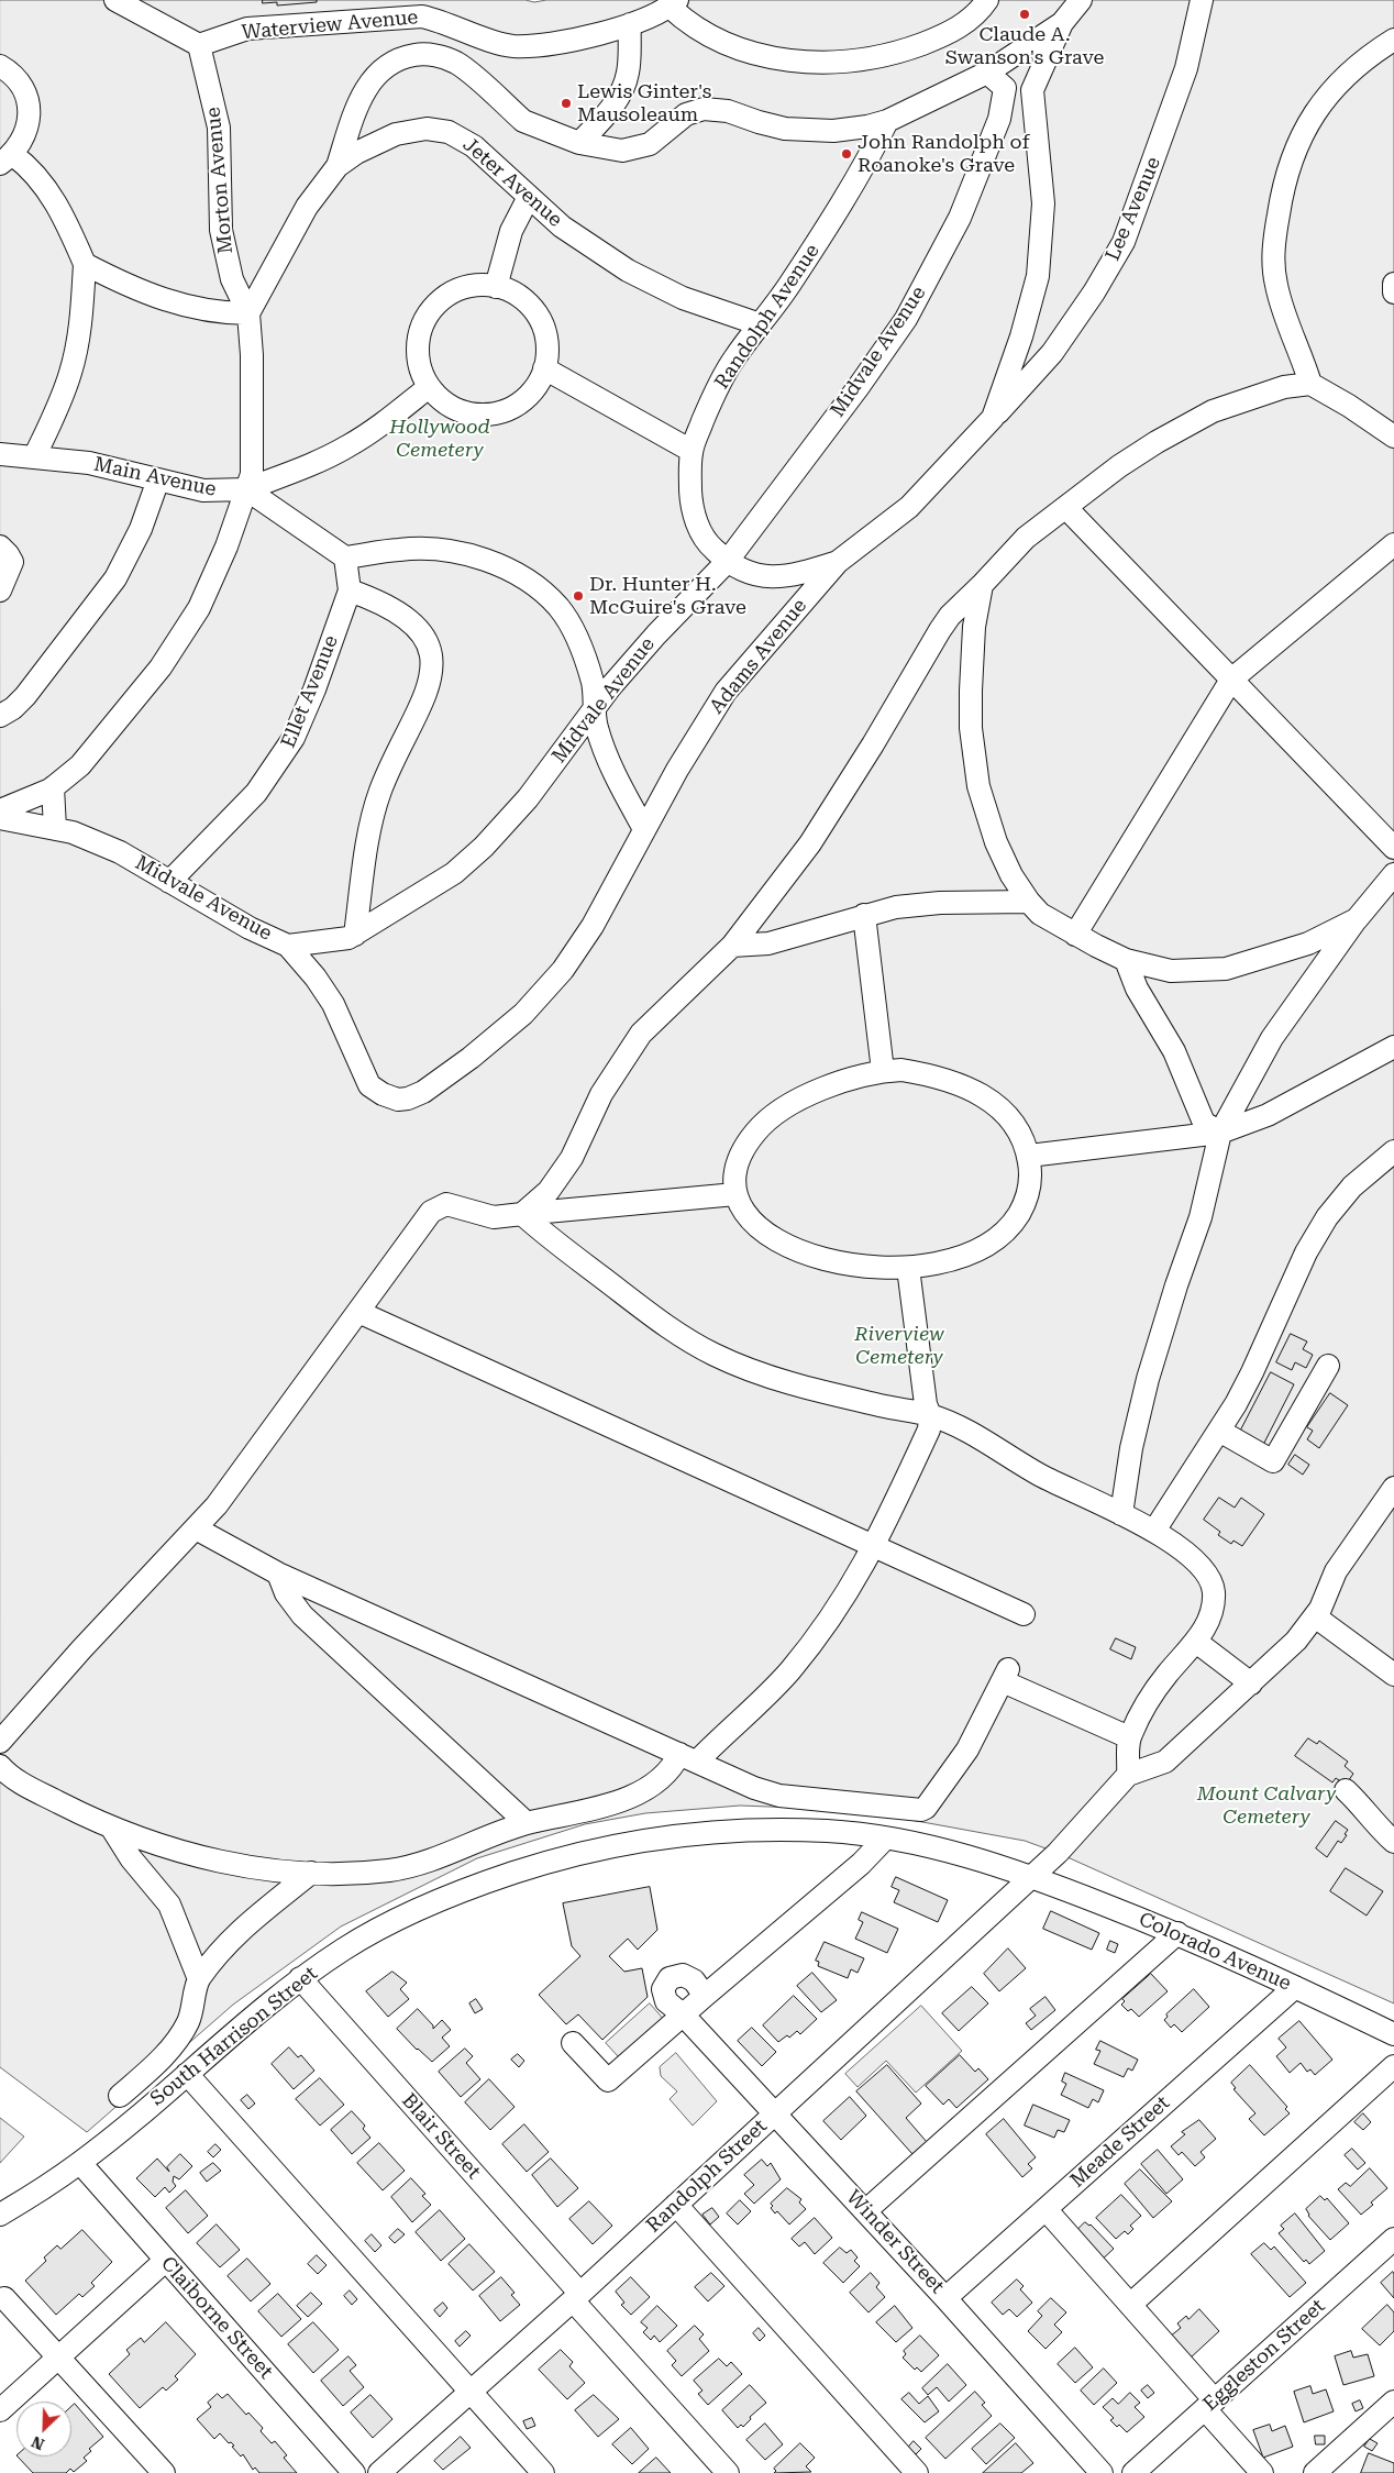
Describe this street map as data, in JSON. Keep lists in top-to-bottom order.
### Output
{
  "streets": {
    "street": [
      "Waterview Avenue",
      "Morton Avenue",
      "Jeter Avenue",
      "Lee Avenue",
      "Randolph Avenue",
      "Midvale Avenue",
      "Main Avenue",
      "Adams Avenue",
      "Ellet Avenue",
      "Colorado Avenue",
      "South Harrison Street",
      "Blair Street",
      "Meade Street",
      "Randolph Street",
      "Winder Street",
      "Claiborne Street",
      "Eggleston Street"
    ]
  },
  "crossings": [
    ["Waterview Avenue", "Morton Avenue"],
    ["Morton Avenue", "Jeter Avenue"],
    ["Jeter Avenue", "Randolph Avenue"],
    ["Lee Avenue", "Adams Avenue"],
    ["Randolph Avenue", "Midvale Avenue"],
    ["Randolph Avenue", "Adams Avenue"],
    ["Midvale Avenue", "Adams Avenue"],
    ["Midvale Avenue", "Ellet Avenue"],
    ["Colorado Avenue", "South Harrison Street"],
    ["Colorado Avenue", "Meade Street"],
    ["Colorado Avenue", "Randolph Street"],
    ["South Harrison Street", "Blair Street"],
    ["South Harrison Street", "Randolph Street"],
    ["South Harrison Street", "Claiborne Street"],
    ["Blair Street", "Randolph Street"],
    ["Meade Street", "Winder Street"],
    ["Randolph Street", "Winder Street"]
  ],
  "parks": ["Hollywood Cemetery", "Riverview Cemetery", "Mount Calvary Cemetery"],
  "places": [
    "Claude A. Swanson's Grave",
    "Lewis Ginter's Mausoleaum",
    "John Randolph of Roanoke's Grave",
    "Dr. Hunter H. McGuire's Grave"
  ],
  "north": "bottom left"
}
